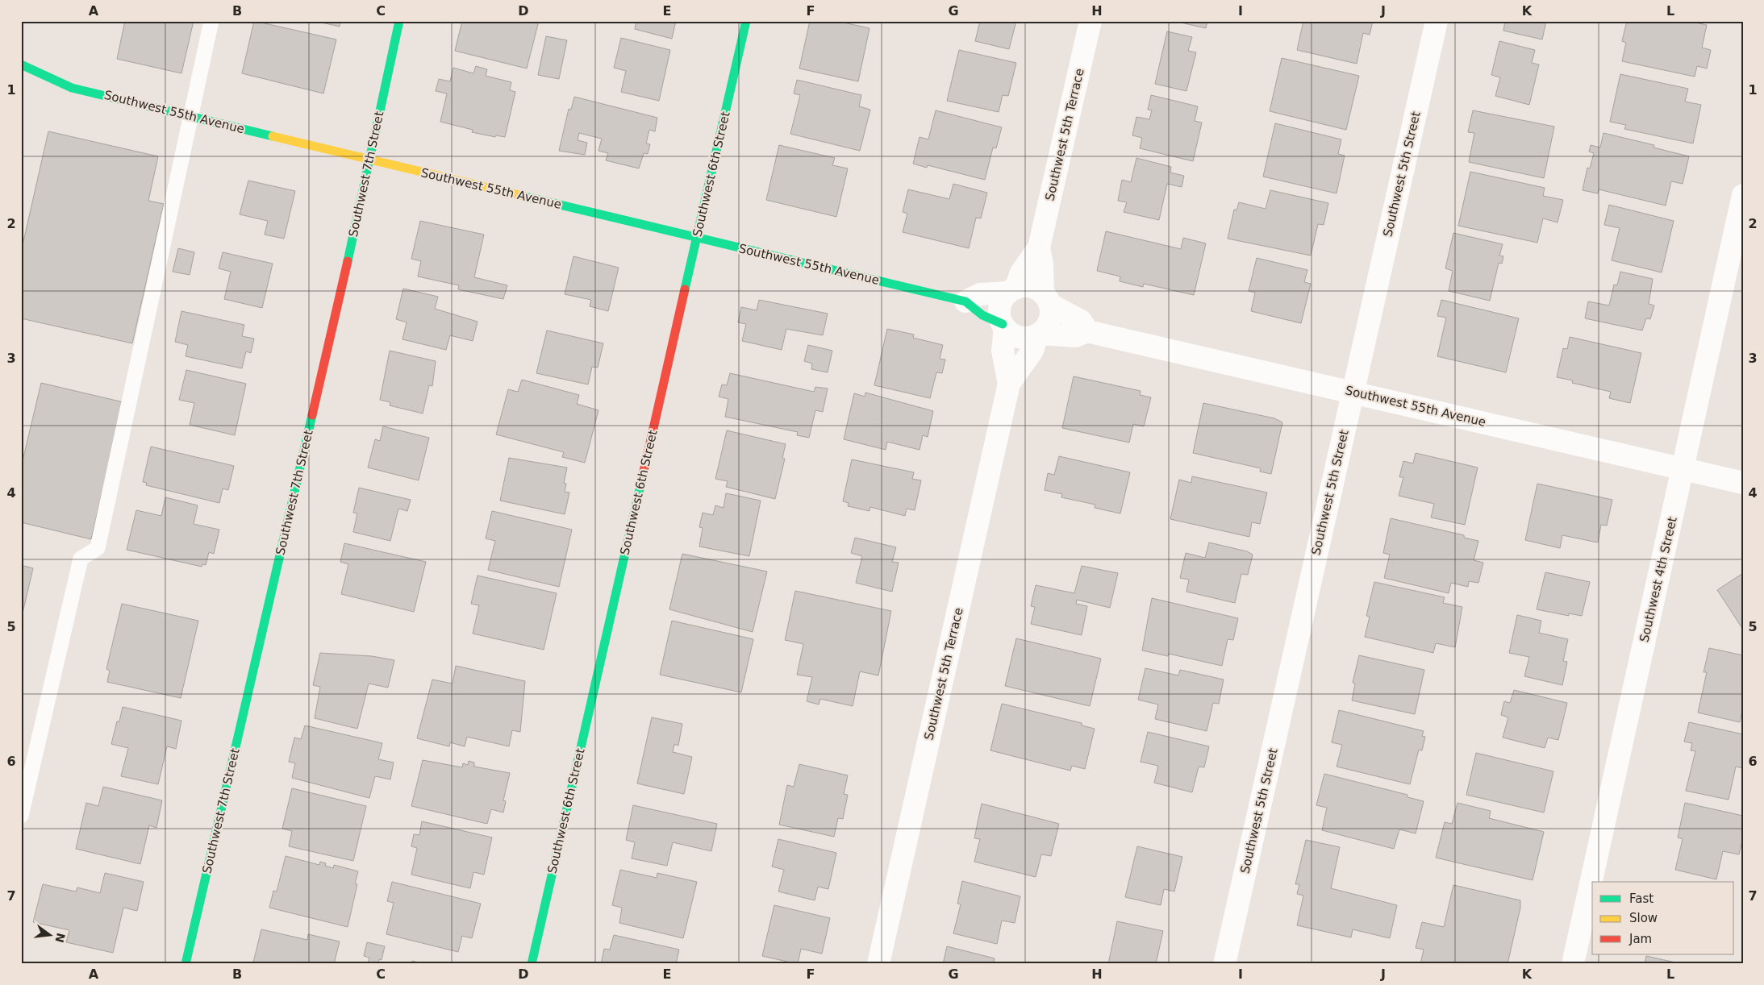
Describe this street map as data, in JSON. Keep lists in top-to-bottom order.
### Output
{
  "streets": {
    "street": [
      "Southwest 55th Avenue",
      "Southwest 5th Terrace",
      "Southwest 7th Street",
      "Southwest 6th Street",
      "Southwest 5th Street",
      "Southwest 4th Street"
    ]
  },
  "crossings": [
    ["Southwest 55th Avenue", "Southwest 5th Terrace"],
    ["Southwest 55th Avenue", "Southwest 7th Street"],
    ["Southwest 55th Avenue", "Southwest 6th Street"],
    ["Southwest 55th Avenue", "Southwest 5th Street"],
    ["Southwest 55th Avenue", "Southwest 4th Street"]
  ],
  "legend": ["Fast", "Slow", "Jam"],
  "north": "right",
  "grid": {
    "columns": [
      "A",
      "B",
      "C",
      "D",
      "E",
      "F",
      "G",
      "H",
      "I",
      "J",
      "K",
      "L"
    ],
    "rows": [
      "1",
      "2",
      "3",
      "4",
      "5",
      "6",
      "7"
    ]
  }
}
